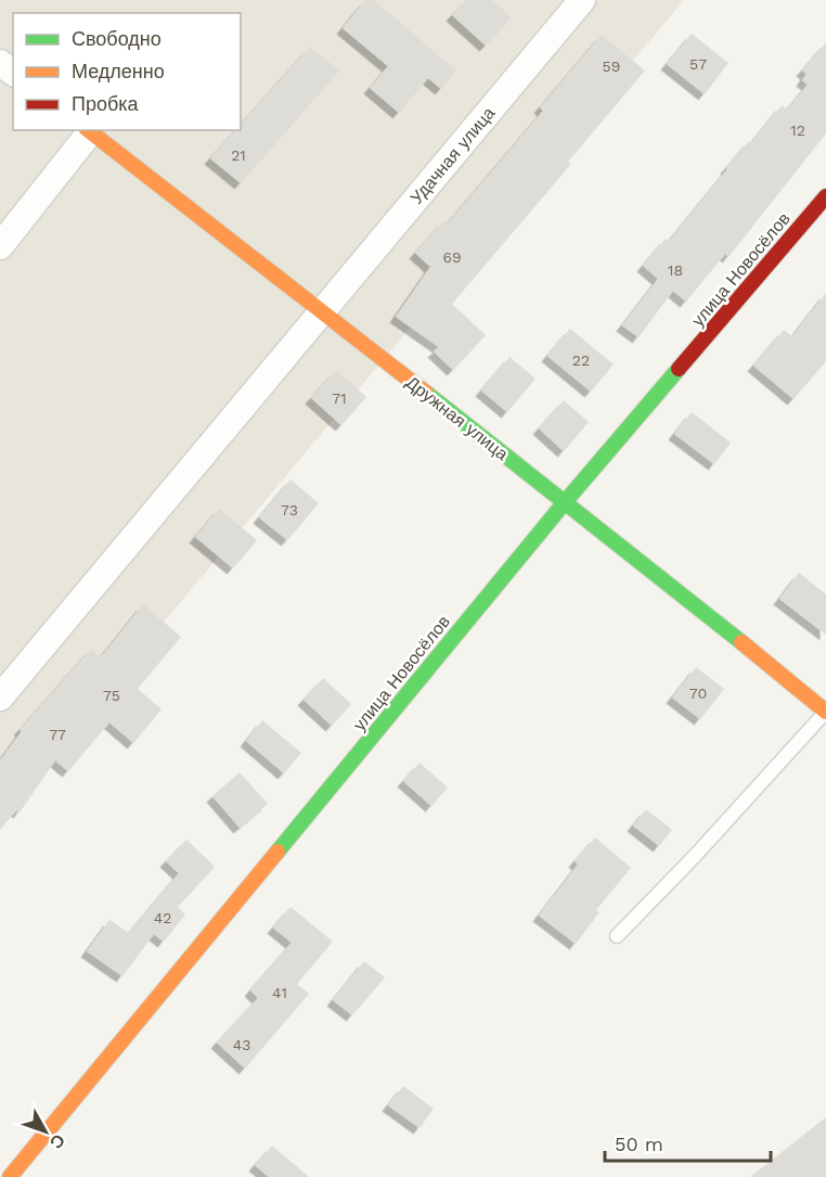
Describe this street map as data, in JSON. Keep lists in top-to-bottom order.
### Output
{
  "streets": {
    "street": ["Удачная улица", "улица Новосёлов", "Дружная улица"]
  },
  "crossings": [
    ["Удачная улица", "Дружная улица"],
    ["улица Новосёлов", "Дружная улица"]
  ],
  "house_numbers": [
    "57",
    "59",
    "12",
    "21",
    "69",
    "18",
    "22",
    "71",
    "73",
    "70",
    "75",
    "77",
    "42",
    "41",
    "43"
  ],
  "legend": ["Свободно", "Медленно", "Пробка"],
  "scale_bar": "50 m",
  "north": "bottom right"
}
